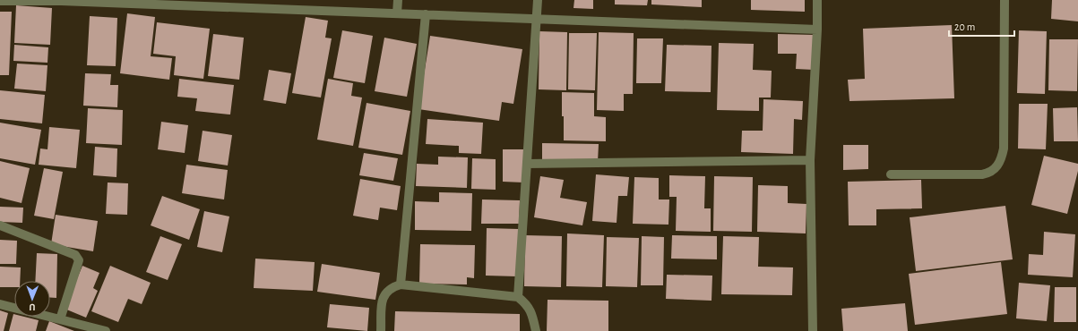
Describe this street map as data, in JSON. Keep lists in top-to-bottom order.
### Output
{
  "scale_bar": "20 m",
  "north": "bottom"
}
